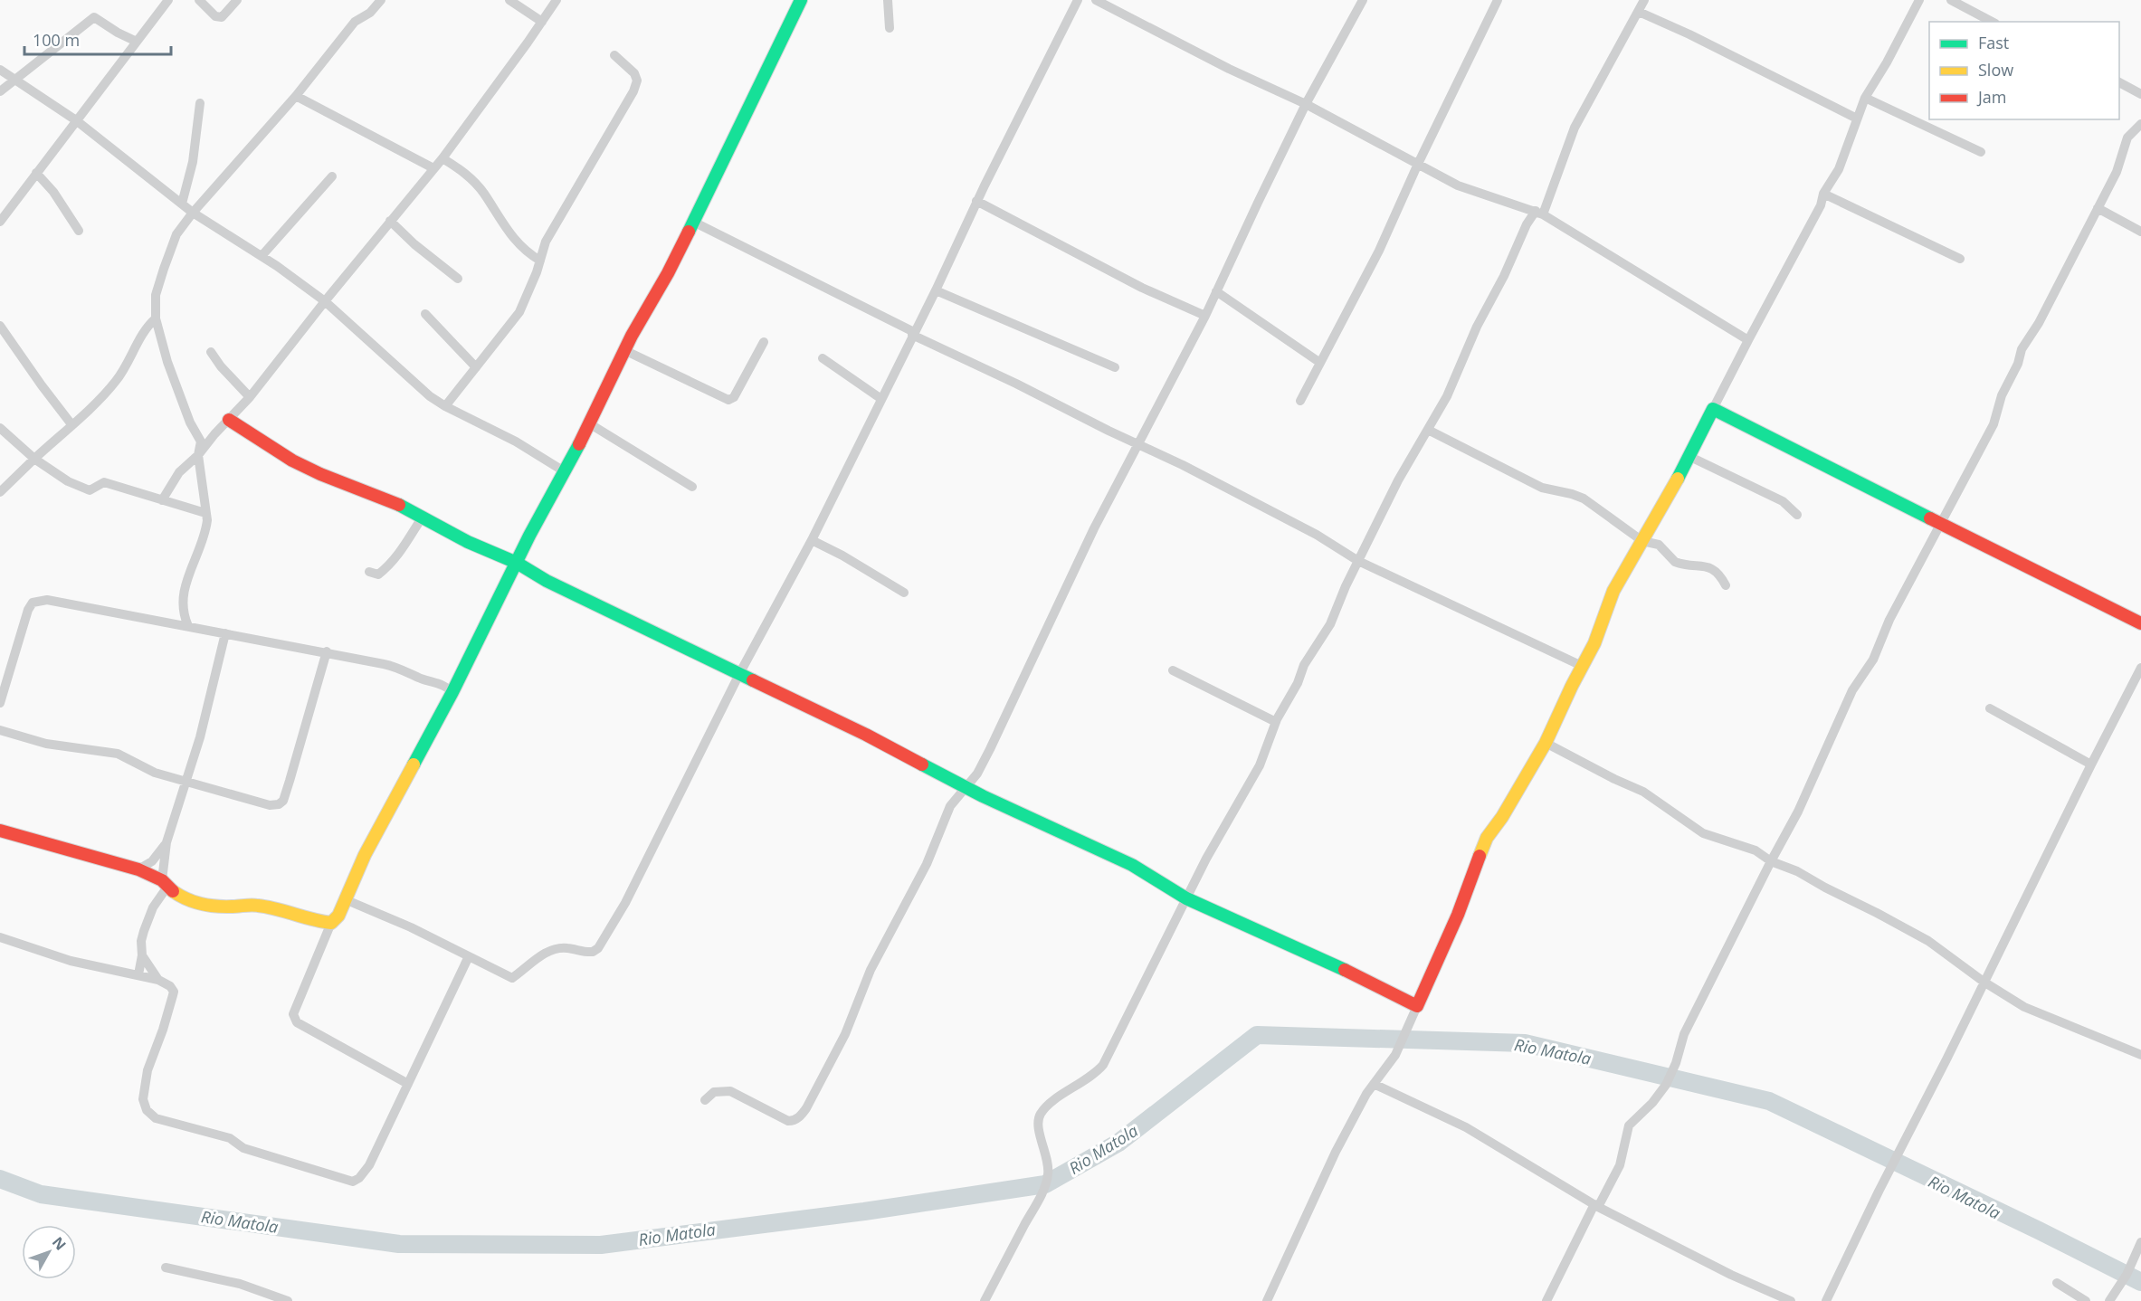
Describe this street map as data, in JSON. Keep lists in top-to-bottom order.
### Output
{
  "water": ["Rio Matola"],
  "legend": ["Fast", "Slow", "Jam"],
  "scale_bar": "100 m",
  "north": "top right"
}
